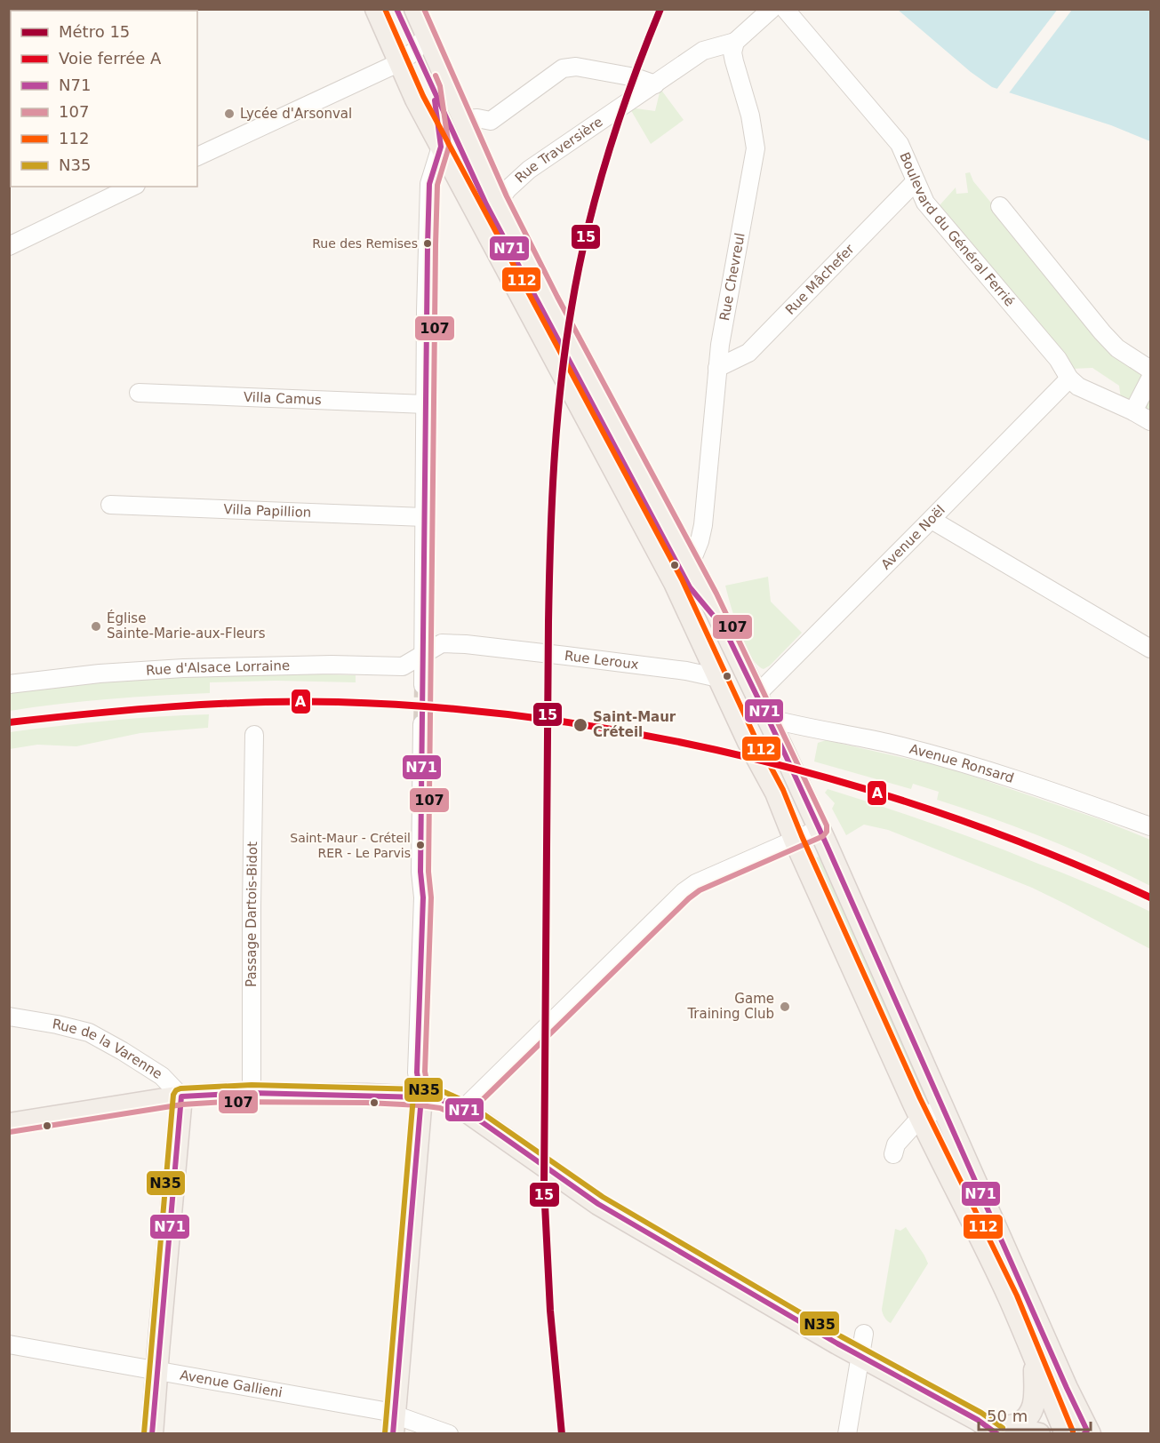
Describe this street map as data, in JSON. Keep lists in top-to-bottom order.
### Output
{
  "streets": {
    "street": [
      "Rue Traversière",
      "Boulevard du Général Ferrié",
      "Rue Chevreul",
      "Rue Mâchefer",
      "Villa Camus",
      "Villa Papillion",
      "Avenue Noël",
      "Rue Leroux",
      "Rue d'Alsace Lorraine",
      "Avenue Ronsard",
      "Passage Dartois-Bidot",
      "Rue de la Varenne",
      "Avenue Gallieni"
    ]
  },
  "crossings": [
    ["Rue Traversière", "Rue Chevreul"],
    ["Boulevard du Général Ferrié", "Rue Mâchefer"],
    ["Boulevard du Général Ferrié", "Avenue Noël"],
    ["Rue Chevreul", "Rue Mâchefer"],
    ["Rue Leroux", "Rue d'Alsace Lorraine"]
  ],
  "places": [
    "Lycée d'Arsonval",
    "Rue des Remises",
    "Église Sainte-Marie-aux-Fleurs",
    "Saint-Maur Créteil",
    "Saint-Maur - Créteil RER - Le Parvis",
    "Game Training Club"
  ],
  "lines": [
    "metro line 15",
    "transit line N71",
    "transit line 107",
    "transit line 112",
    "rail line A",
    "transit line N35"
  ],
  "legend": [
    "Métro 15",
    "Voie ferrée A",
    "N71",
    "107",
    "112",
    "N35"
  ],
  "scale_bar": "50 m"
}
